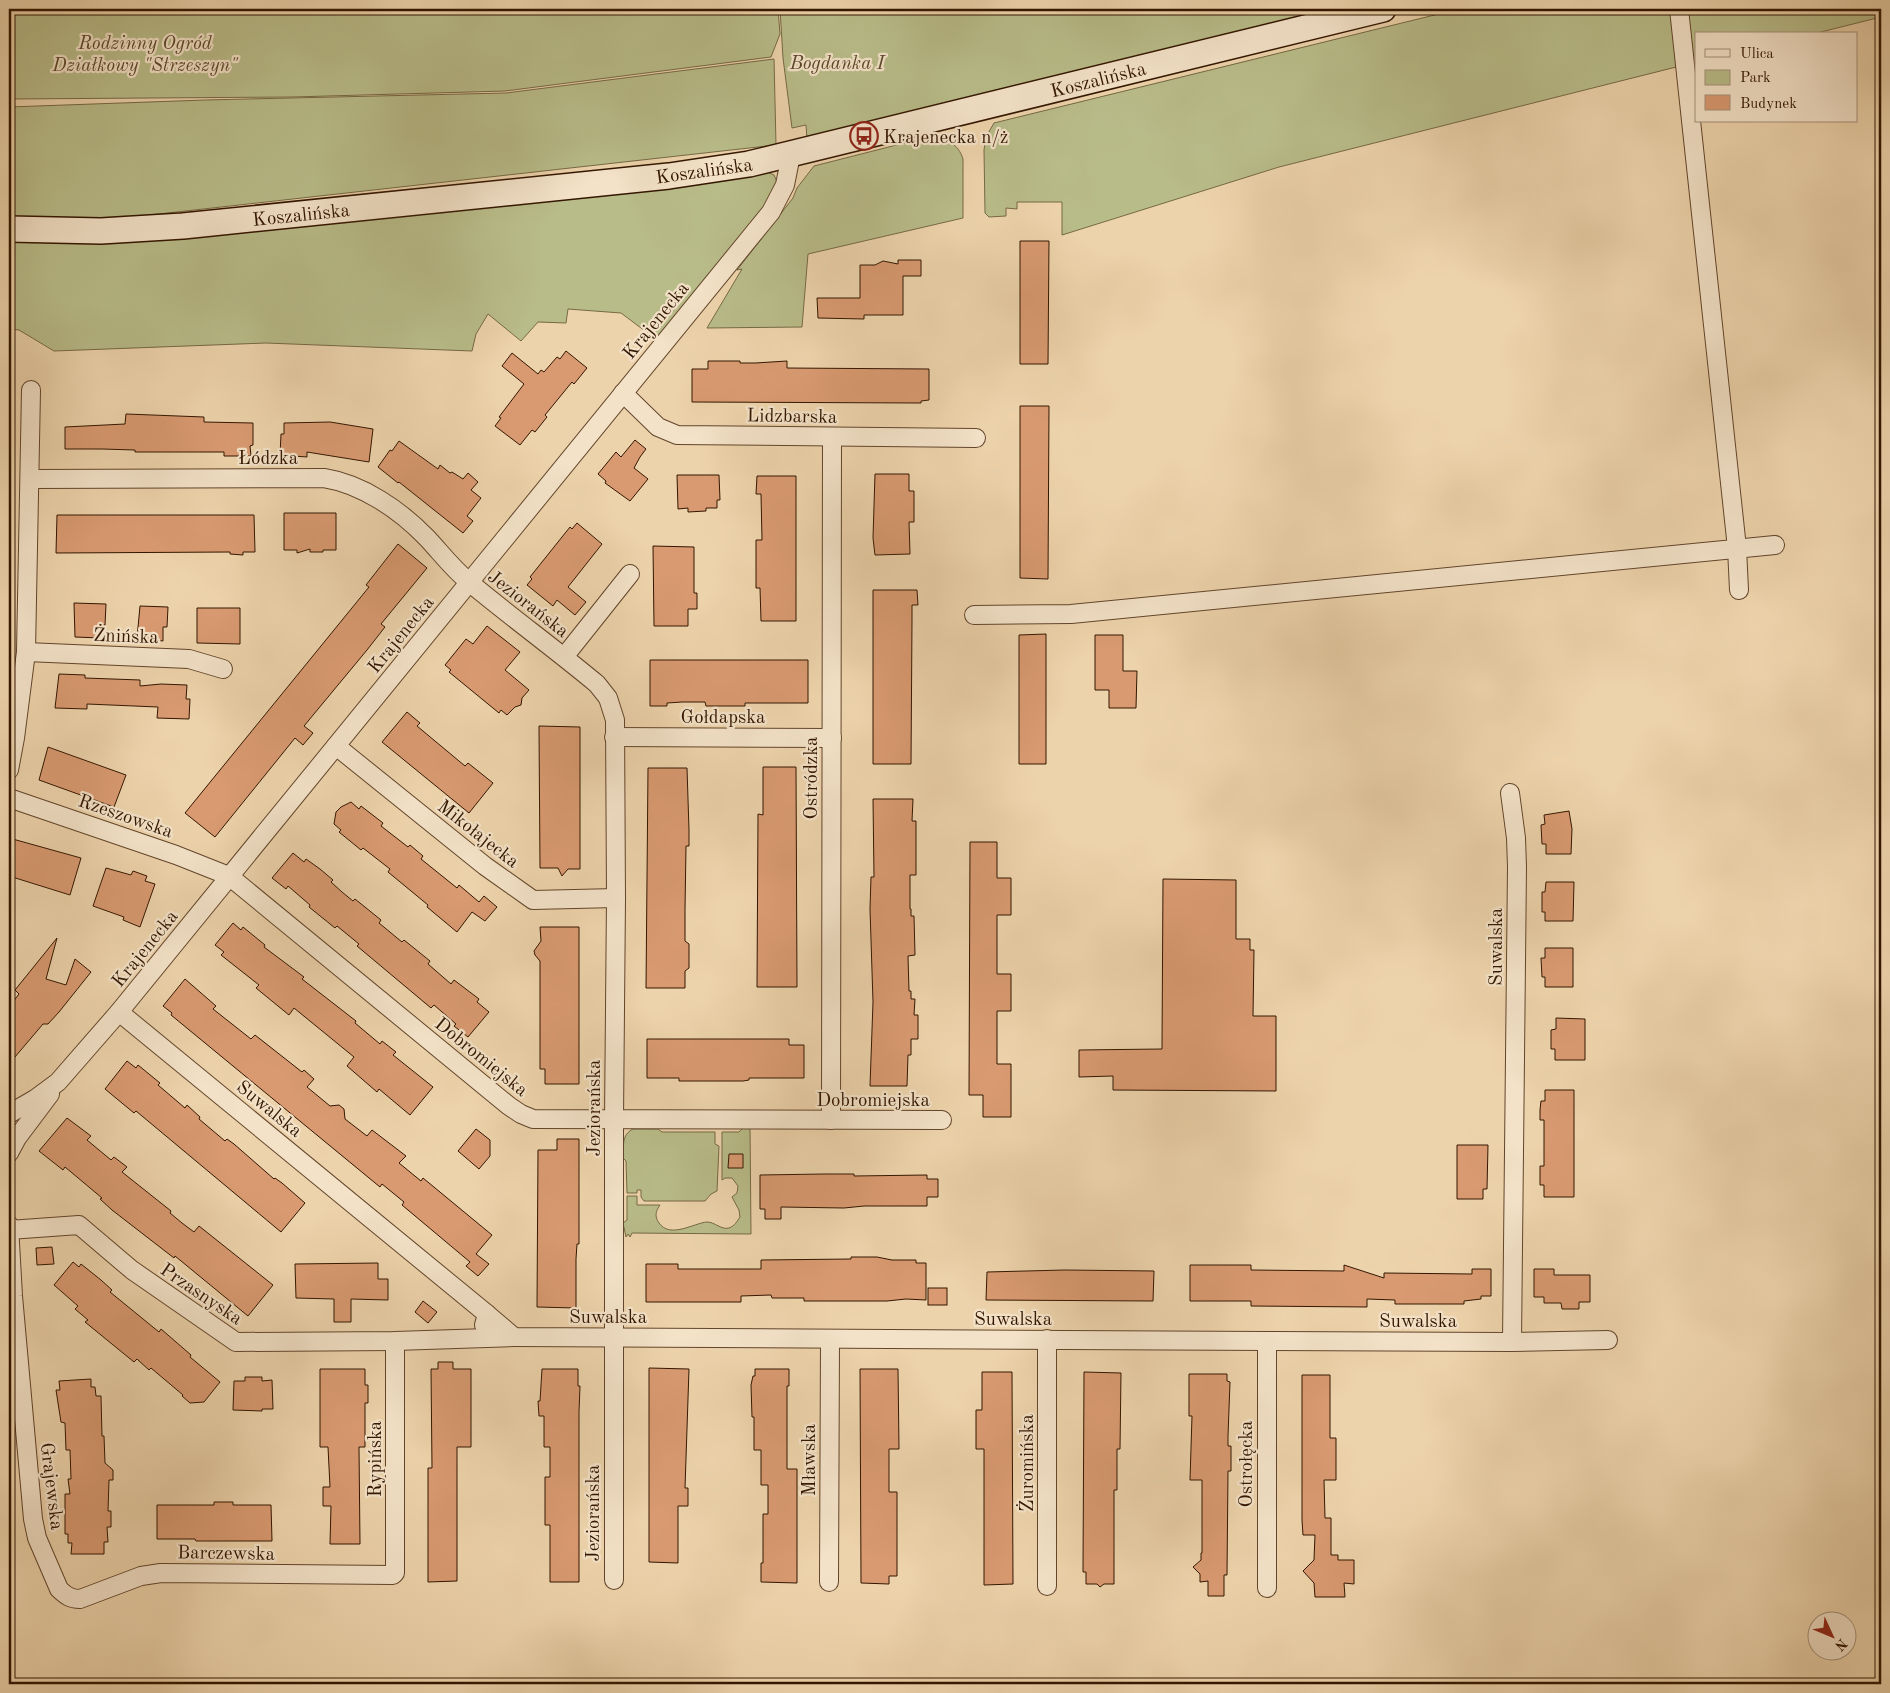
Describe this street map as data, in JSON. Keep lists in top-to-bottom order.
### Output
{
  "streets": {
    "street": [
      "Koszalińska",
      "Krajenecka",
      "Lidzbarska",
      "Łódzka",
      "Jeziorańska",
      "Żnińska",
      "Gołdapska",
      "Ostródzka",
      "Rzeszowska",
      "Mikołajecka",
      "Suwalska",
      "Dobromiejska",
      "Przasnyska",
      "Rypińska",
      "Mławska",
      "Żuromińska",
      "Ostrołęcka",
      "Grajewska",
      "Barczewska"
    ]
  },
  "crossings": [
    ["Koszalińska", "Krajenecka"],
    ["Krajenecka", "Lidzbarska"],
    ["Krajenecka", "Łódzka"],
    ["Krajenecka", "Jeziorańska"],
    ["Krajenecka", "Rzeszowska"],
    ["Krajenecka", "Mikołajecka"],
    ["Krajenecka", "Suwalska"],
    ["Krajenecka", "Dobromiejska"],
    ["Lidzbarska", "Ostródzka"],
    ["Łódzka", "Jeziorańska"],
    ["Jeziorańska", "Gołdapska"],
    ["Jeziorańska", "Mikołajecka"],
    ["Jeziorańska", "Suwalska"],
    ["Jeziorańska", "Dobromiejska"],
    ["Gołdapska", "Ostródzka"],
    ["Ostródzka", "Dobromiejska"],
    ["Rzeszowska", "Dobromiejska"],
    ["Suwalska", "Przasnyska"],
    ["Suwalska", "Mławska"],
    ["Suwalska", "Żuromińska"],
    ["Suwalska", "Ostrołęcka"],
    ["Przasnyska", "Rypińska"],
    ["Przasnyska", "Grajewska"],
    ["Rypińska", "Barczewska"],
    ["Grajewska", "Barczewska"]
  ],
  "parks": ["Rodzinny Ogród Działkowy \"Strzeszyn\"", "Bogdanka I"],
  "places": {
    "bus stop": ["Krajenecka n/ż"]
  },
  "legend": ["Ulica", "Park", "Budynek"],
  "north": "bottom right"
}
